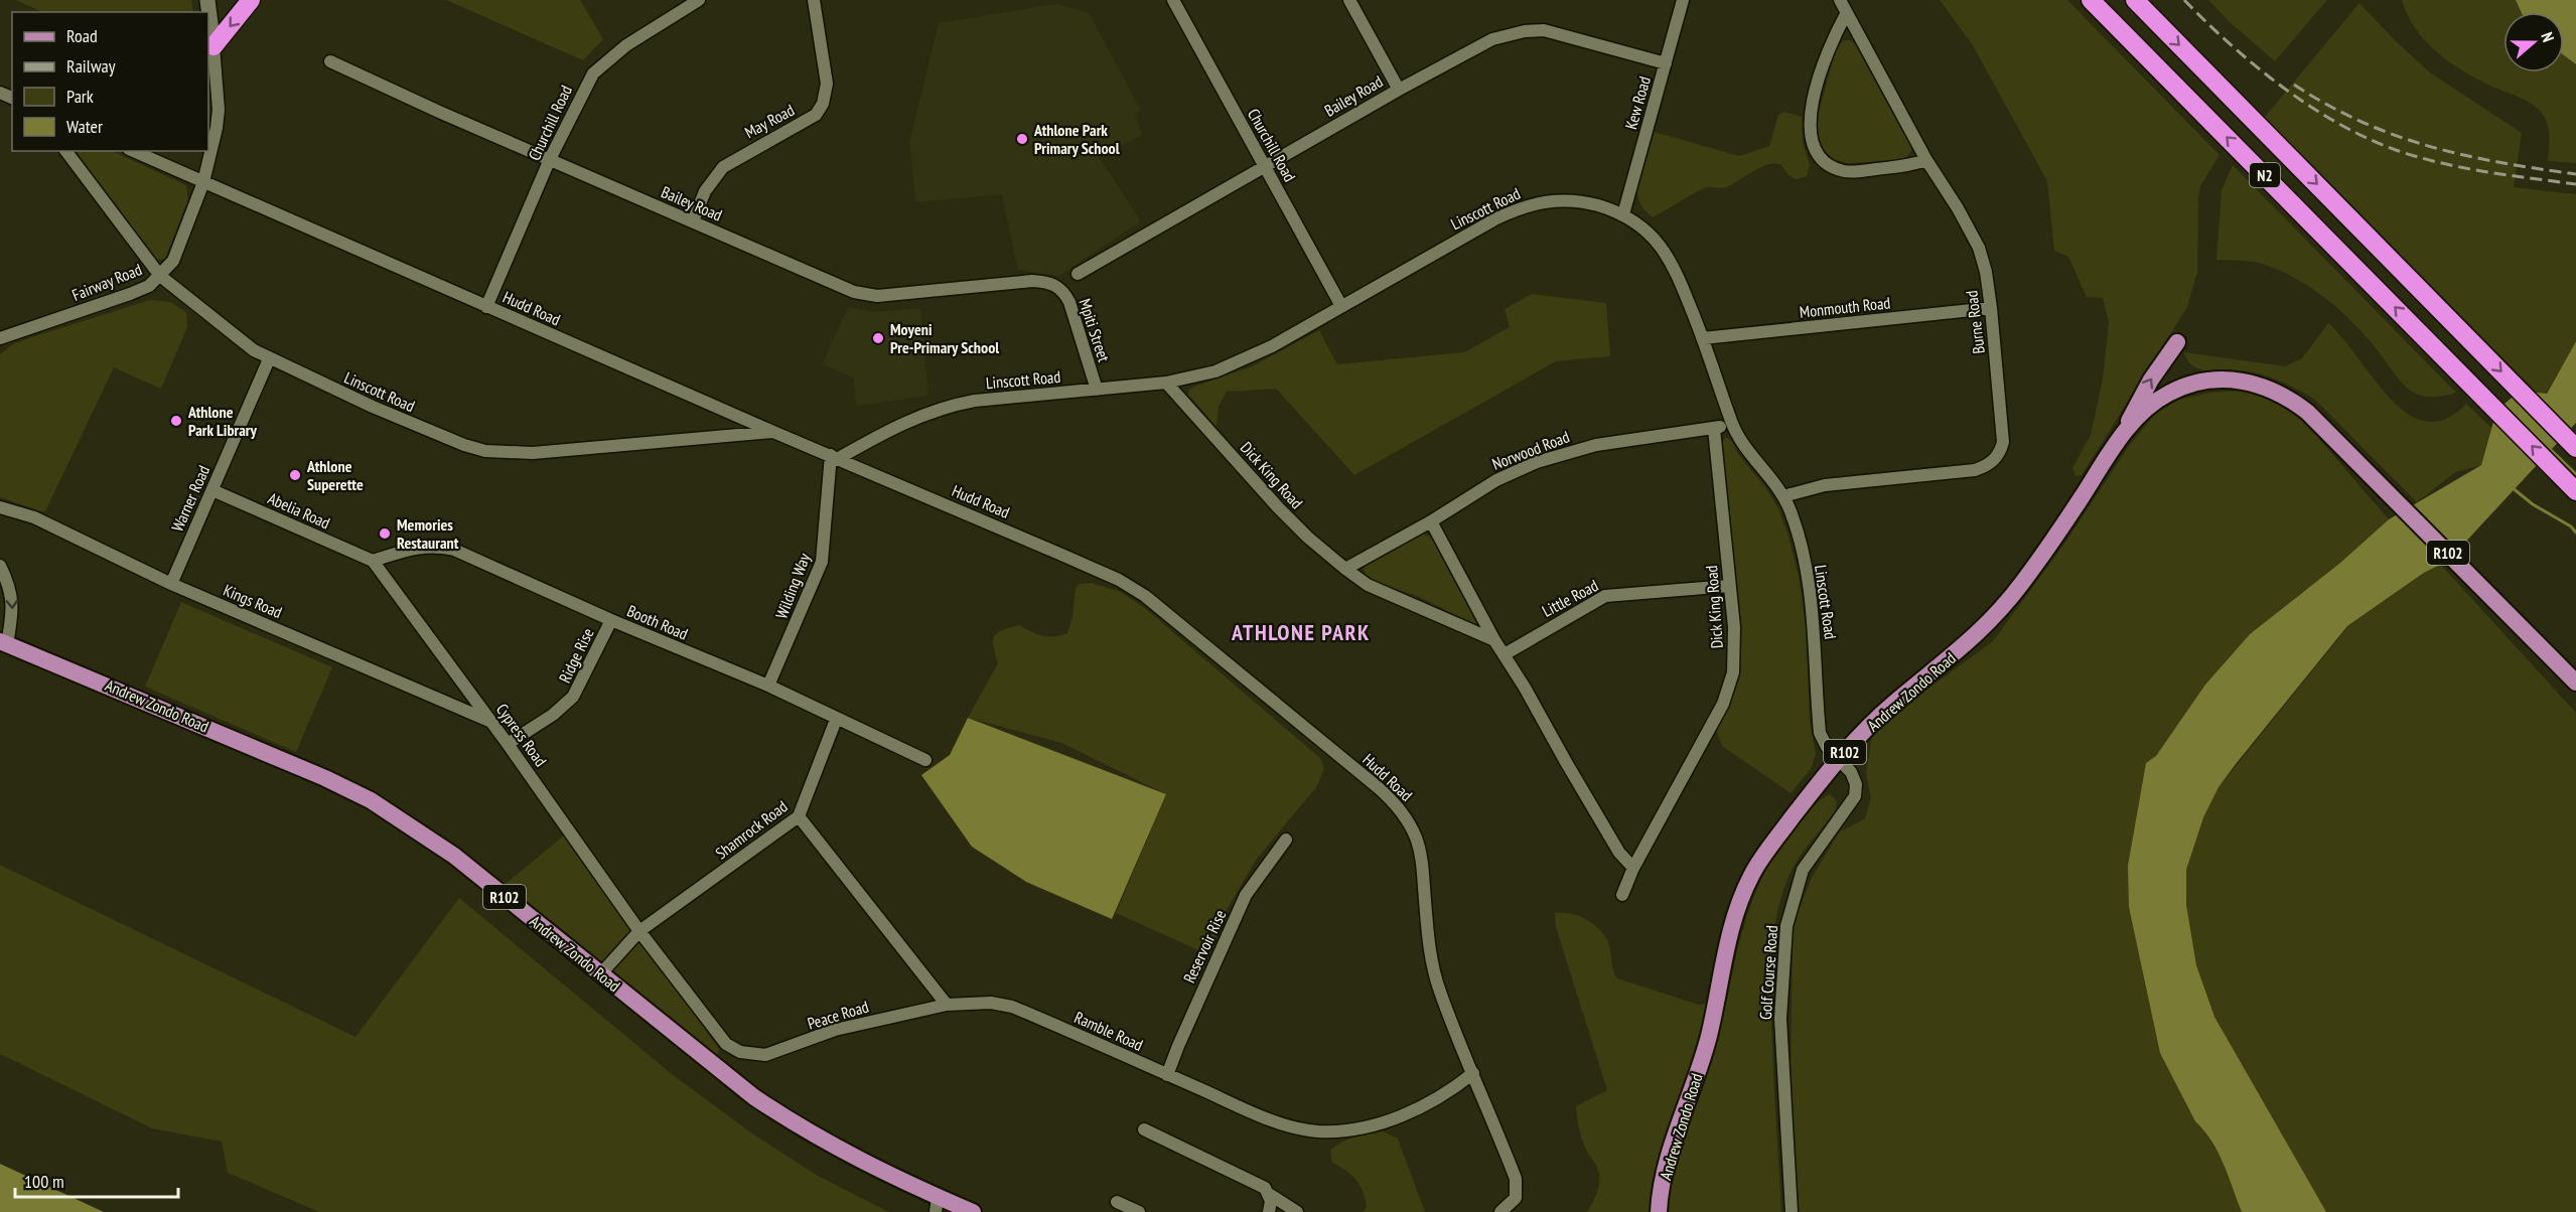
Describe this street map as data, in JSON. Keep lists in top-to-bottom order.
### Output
{
  "streets": {
    "highway": ["N2"],
    "main road": ["R102", "Andrew Zondo Road"],
    "street": [
      "Bailey Road",
      "Kew Road",
      "May Road",
      "Churchill Road",
      "Linscott Road",
      "Fairway Road",
      "Monmouth Road",
      "Hudd Road",
      "Burne Road",
      "Mpiti Street",
      "Norwood Road",
      "Dick King Road",
      "Warner Road",
      "Abelia Road",
      "Wilding Way",
      "Little Road",
      "Kings Road",
      "Booth Road",
      "Ridge Rise",
      "Cypress Road",
      "Shamrock Road",
      "Reservoir Rise",
      "Golf Course Road",
      "Peace Road",
      "Ramble Road"
    ]
  },
  "crossings": [
    ["Bailey Road", "Kew Road"],
    ["Bailey Road", "May Road"],
    ["Bailey Road", "Churchill Road"],
    ["Bailey Road", "Mpiti Street"],
    ["Kew Road", "Linscott Road"],
    ["Churchill Road", "Linscott Road"],
    ["Churchill Road", "Hudd Road"],
    ["Linscott Road", "Fairway Road"],
    ["Linscott Road", "Monmouth Road"],
    ["Linscott Road", "Hudd Road"],
    ["Linscott Road", "Burne Road"],
    ["Linscott Road", "Mpiti Street"],
    ["Linscott Road", "Norwood Road"],
    ["Linscott Road", "Dick King Road"],
    ["Linscott Road", "Warner Road"],
    ["Linscott Road", "Wilding Way"],
    ["Linscott Road", "Andrew Zondo Road"],
    ["Linscott Road", "Golf Course Road"],
    ["Fairway Road", "Hudd Road"],
    ["Monmouth Road", "Burne Road"],
    ["Hudd Road", "Wilding Way"],
    ["Hudd Road", "Ramble Road"],
    ["Norwood Road", "Dick King Road"],
    ["Dick King Road", "Little Road"],
    ["Warner Road", "Abelia Road"],
    ["Warner Road", "Kings Road"],
    ["Abelia Road", "Booth Road"],
    ["Abelia Road", "Cypress Road"],
    ["Wilding Way", "Booth Road"],
    ["Kings Road", "Cypress Road"],
    ["Booth Road", "Ridge Rise"],
    ["Booth Road", "Cypress Road"],
    ["Booth Road", "Shamrock Road"],
    ["Ridge Rise", "Cypress Road"],
    ["Andrew Zondo Road", "Golf Course Road"],
    ["Cypress Road", "Shamrock Road"],
    ["Cypress Road", "Peace Road"],
    ["Reservoir Rise", "Ramble Road"],
    ["Peace Road", "Ramble Road"]
  ],
  "districts": ["ATHLONE PARK"],
  "places": [
    "Athlone Park Primary School",
    "Moyeni Pre-Primary School",
    "Athlone Park Library",
    "Athlone Superette",
    "Memories Restaurant"
  ],
  "legend": [
    "Road",
    "Railway",
    "Park",
    "Water"
  ],
  "scale_bar": "100 m",
  "north": "right"
}
